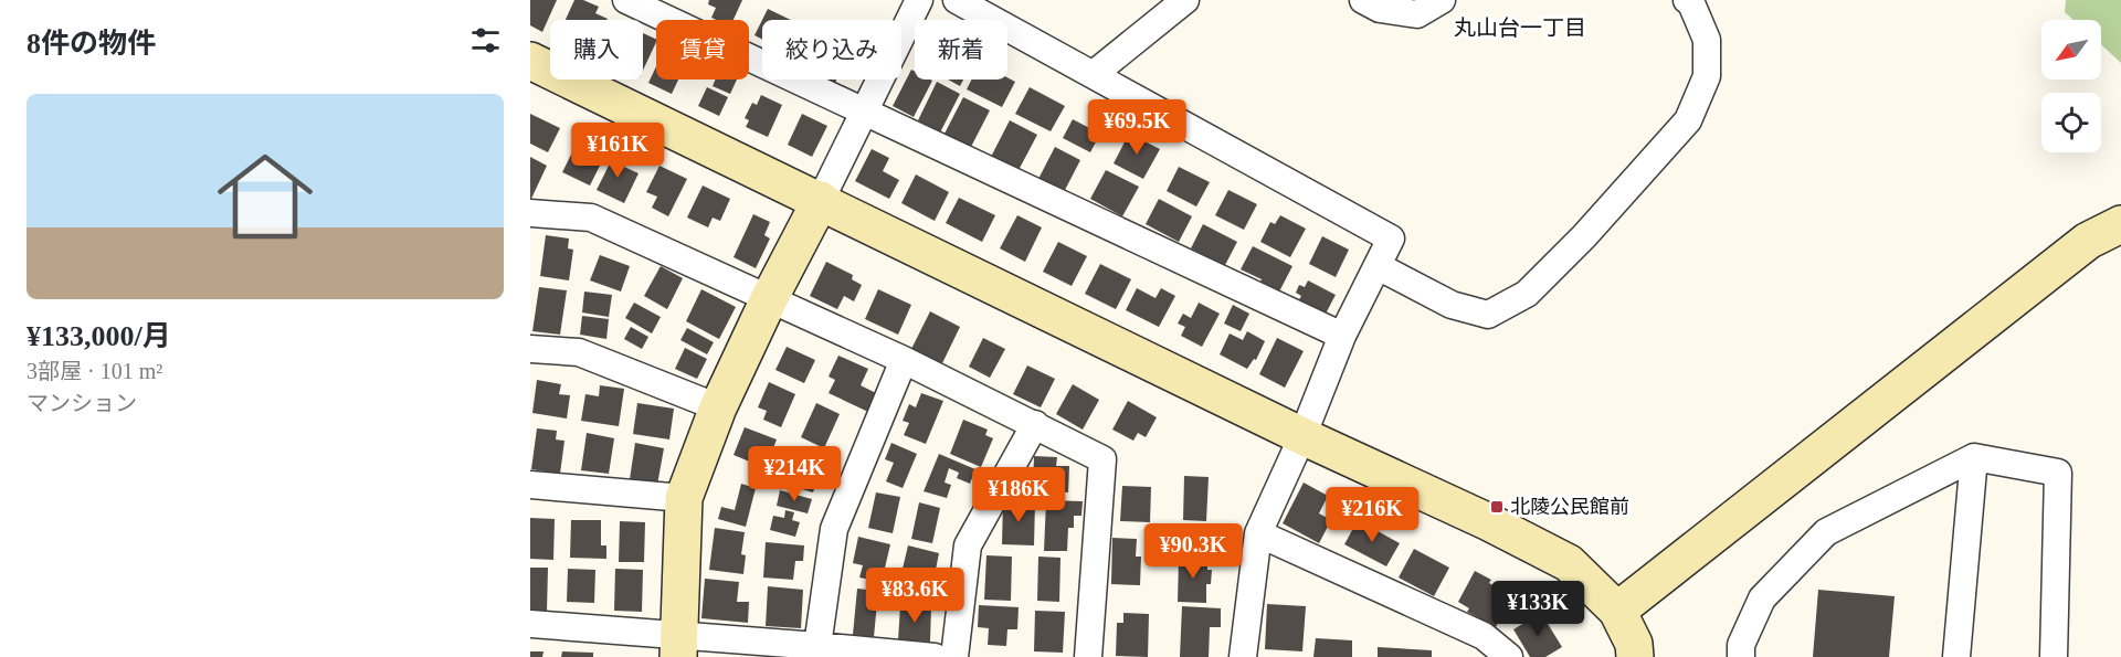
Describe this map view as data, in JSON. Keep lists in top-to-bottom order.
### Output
{
  "districts": ["丸山台一丁目"],
  "places": {
    "transit": ["北陵公民館前"]
  },
  "north": "bottom left",
  "page": {
    "heading": "8件の物件",
    "chip": [
      "購入",
      "賃貸",
      "絞り込み",
      "新着"
    ],
    "list": [
      {
        "name": "¥133,000/月",
        "note": "3部屋 · 101 m² · マンション"
      }
    ],
    "price": [
      "¥69.5K",
      "¥161K",
      "¥214K",
      "¥186K",
      "¥216K",
      "¥90.3K",
      "¥83.6K",
      "¥133K"
    ]
  }
}
